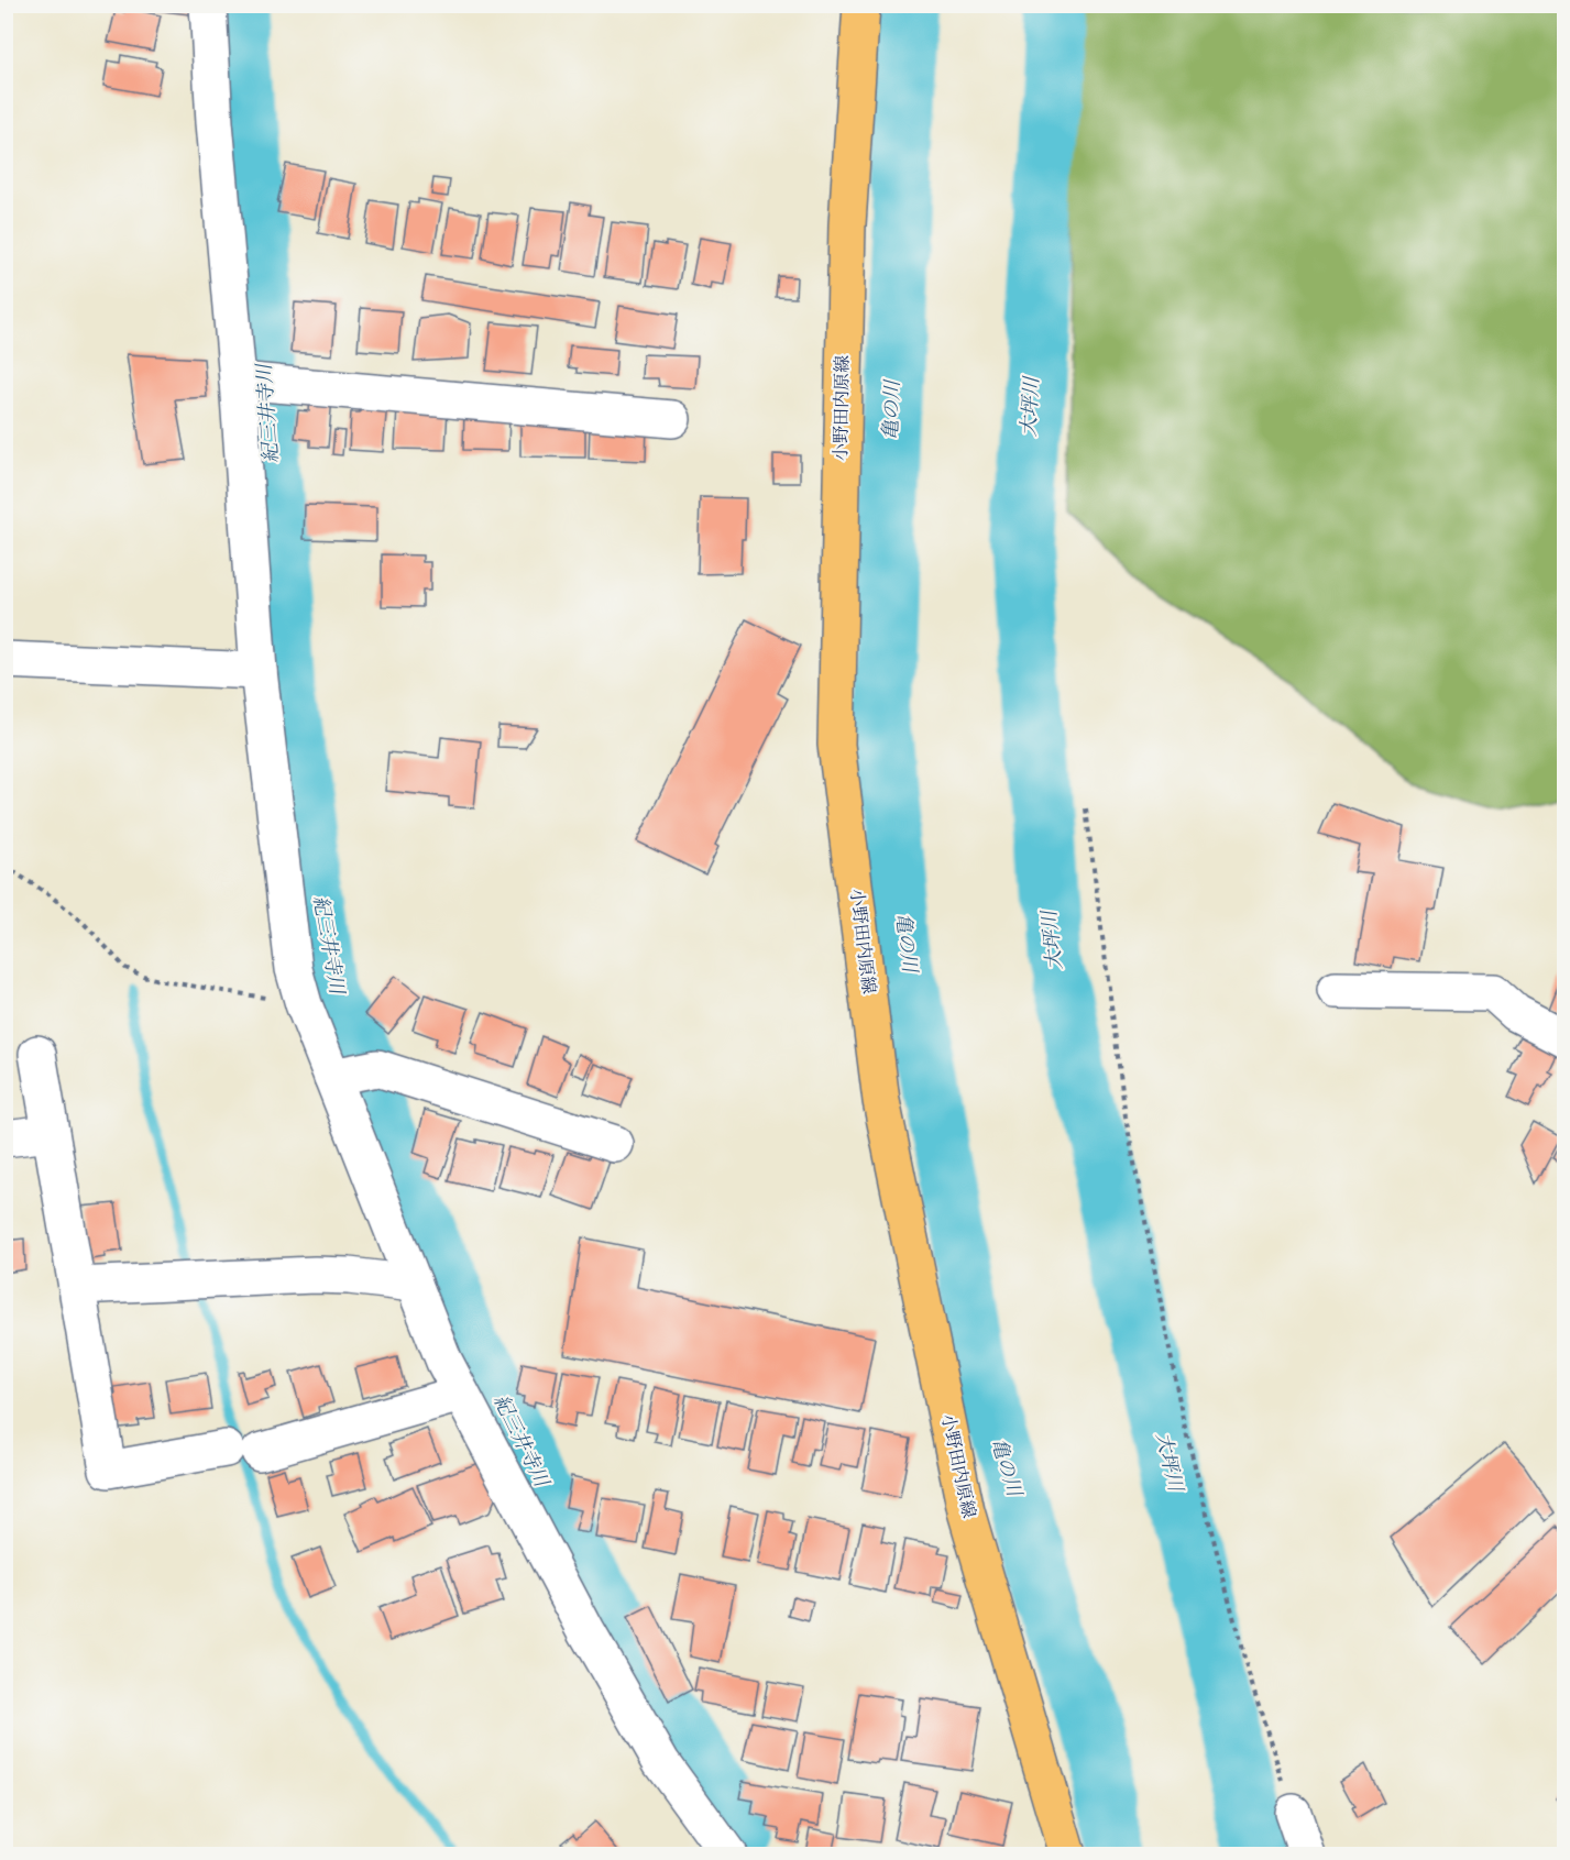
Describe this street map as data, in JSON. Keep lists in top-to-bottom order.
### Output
{
  "streets": {
    "main road": ["小野田内原線"]
  },
  "water": ["大坪川", "亀の川", "紀三井寺川"]
}
